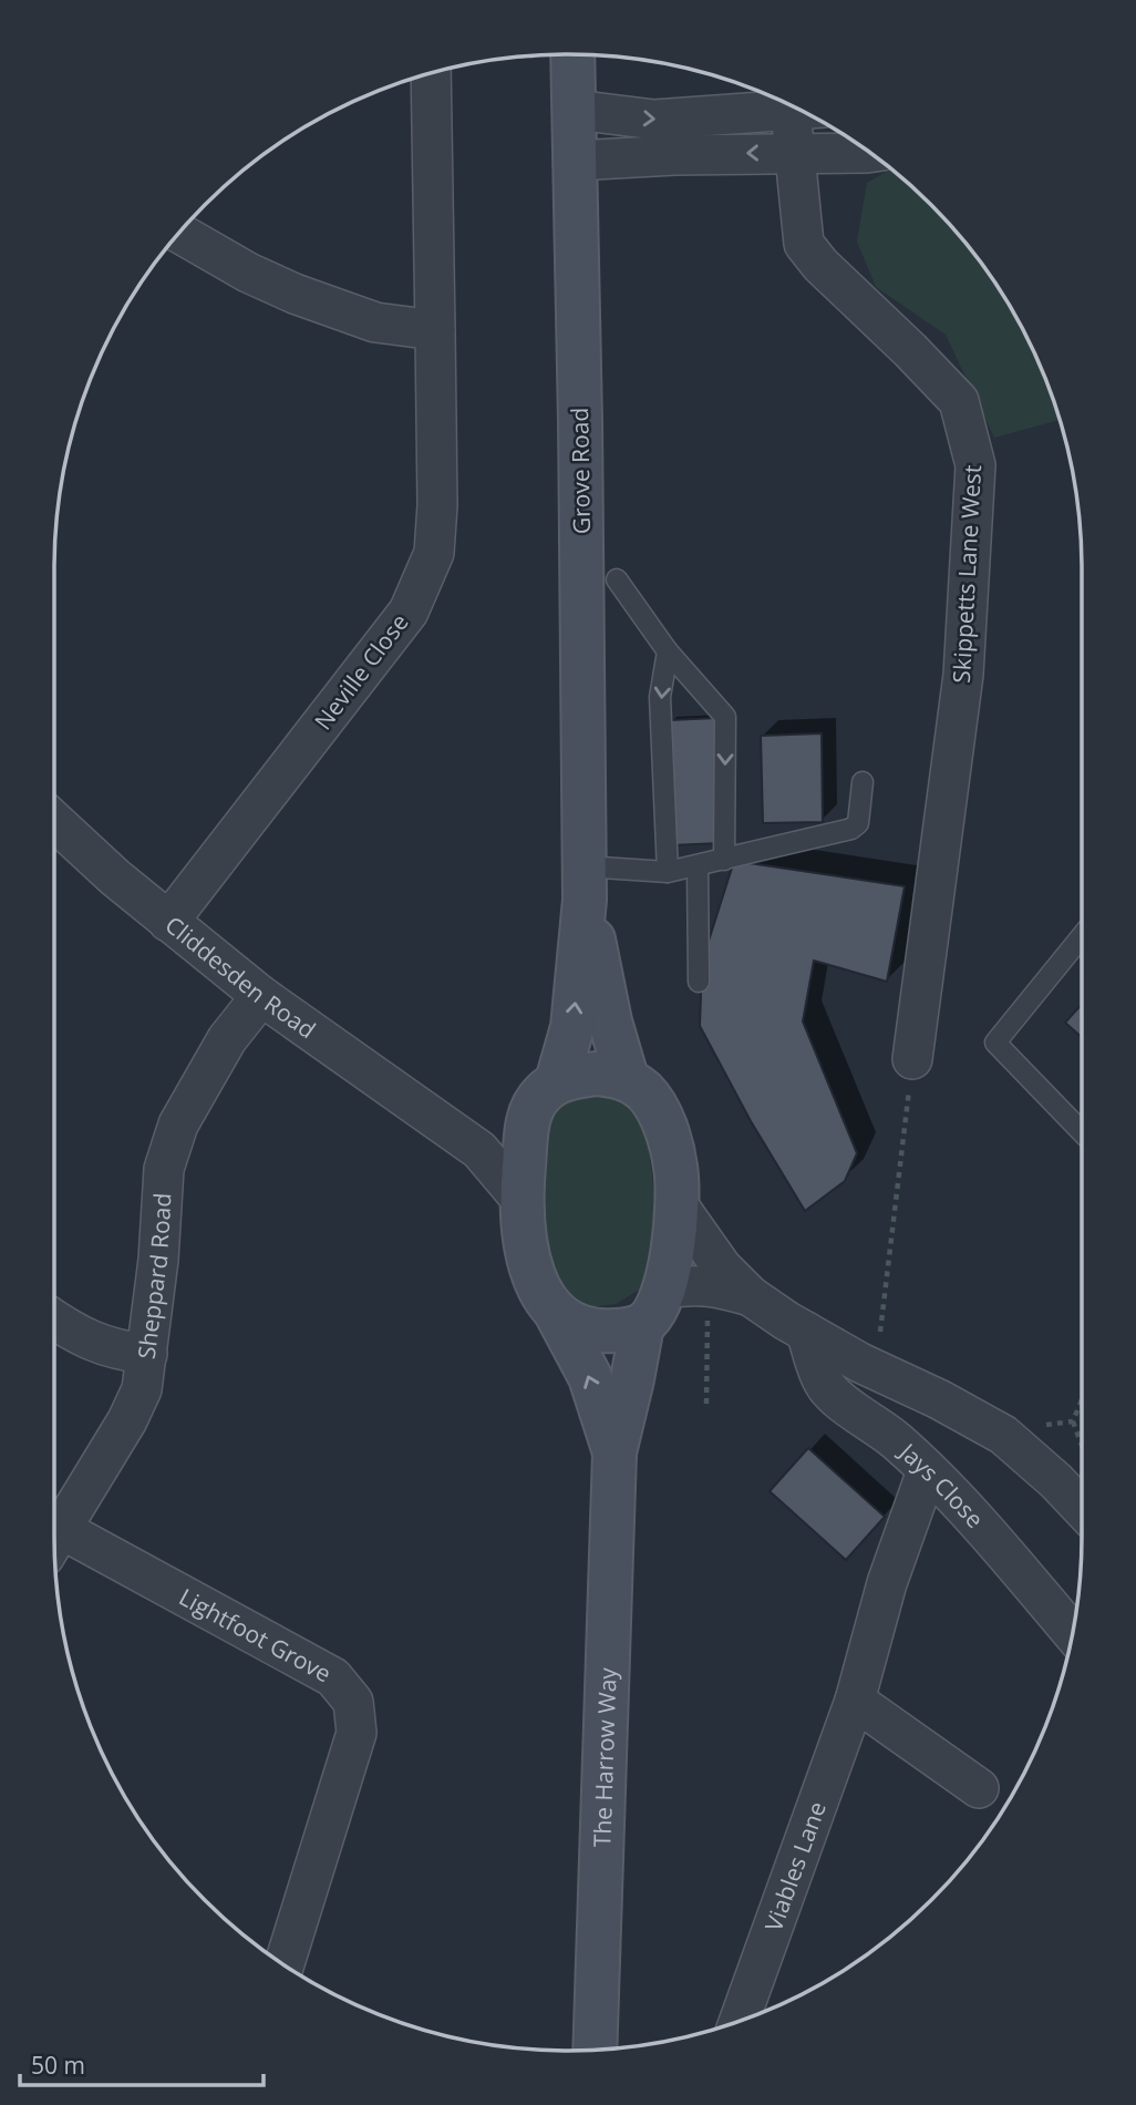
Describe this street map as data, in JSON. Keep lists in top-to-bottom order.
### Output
{
  "streets": {
    "street": [
      "Grove Road",
      "Skippetts Lane West",
      "Neville Close",
      "Cliddesden Road",
      "Sheppard Road",
      "Jays Close",
      "Lightfoot Grove",
      "The Harrow Way",
      "Viables Lane"
    ]
  },
  "crossings": [
    ["Grove Road", "Skippetts Lane West"],
    ["Grove Road", "Cliddesden Road"],
    ["Grove Road", "The Harrow Way"],
    ["Neville Close", "Cliddesden Road"],
    ["Cliddesden Road", "Sheppard Road"],
    ["Cliddesden Road", "The Harrow Way"],
    ["Jays Close", "Viables Lane"]
  ],
  "scale_bar": "50 m"
}
